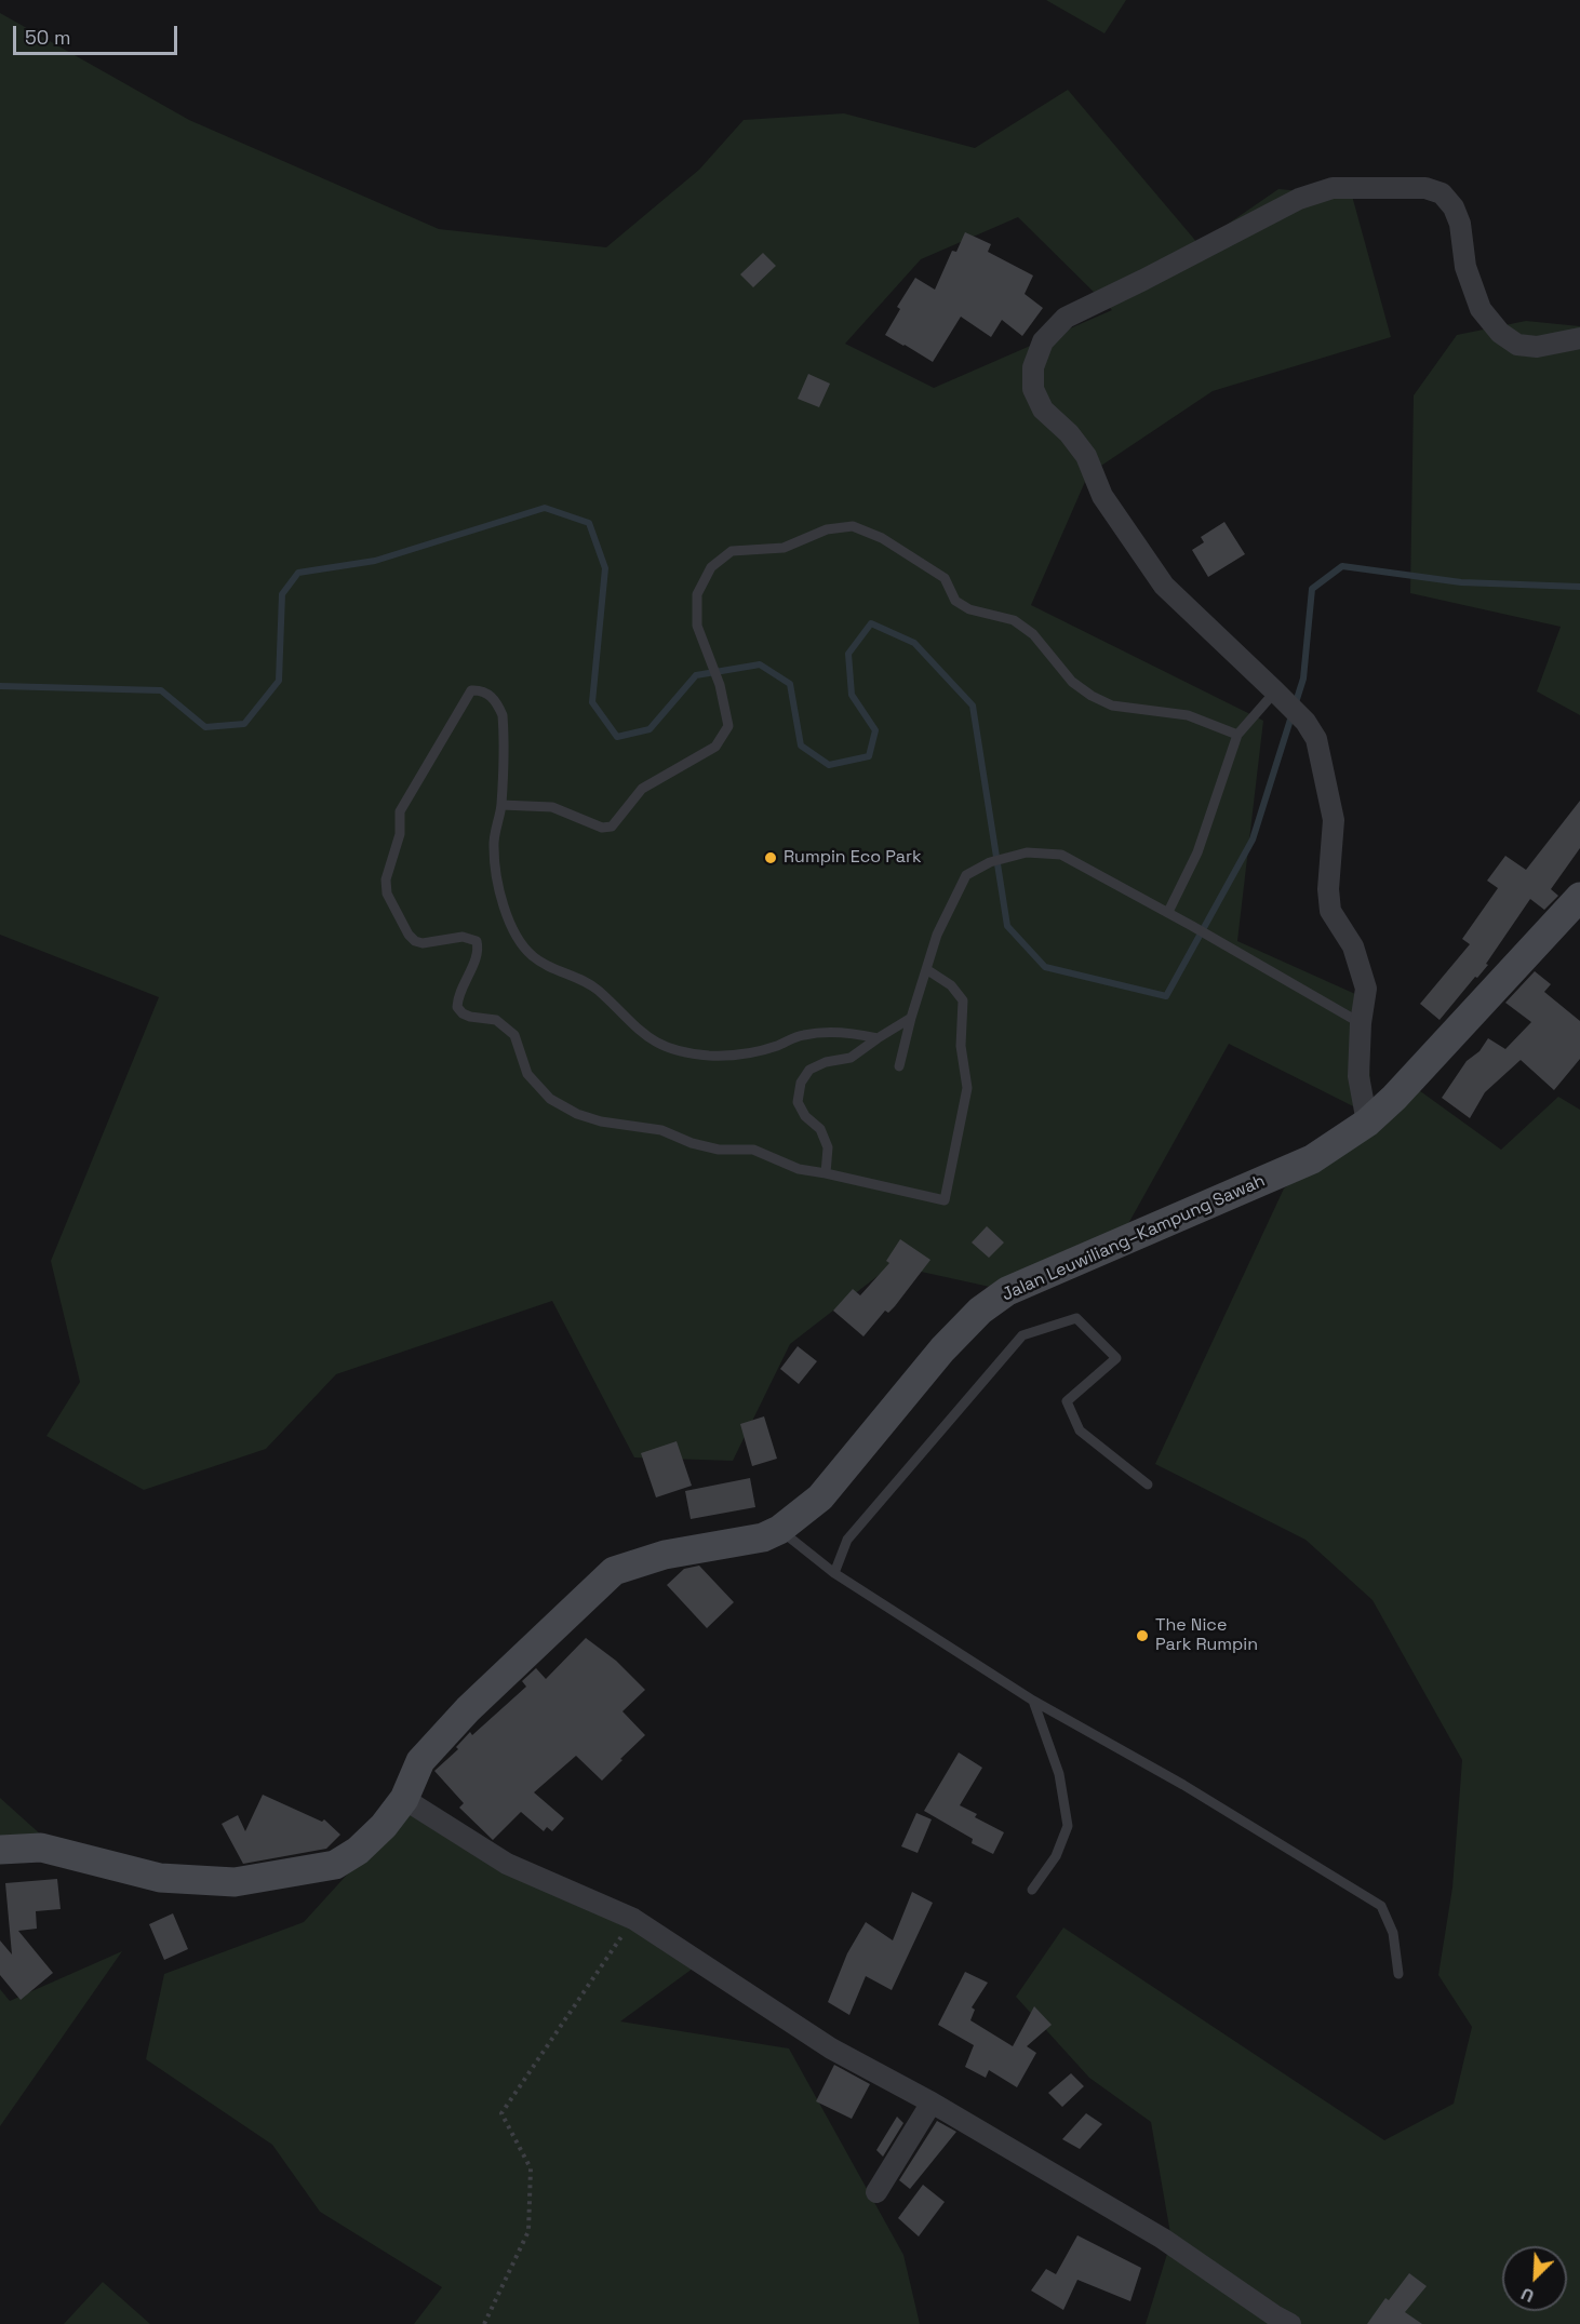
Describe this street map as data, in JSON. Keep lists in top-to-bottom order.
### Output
{
  "streets": {
    "main road": ["Jalan Leuwiliang–Kampung Sawah"]
  },
  "places": ["Rumpin Eco Park", "The Nice Park Rumpin"],
  "scale_bar": "50 m",
  "north": "bottom left"
}
